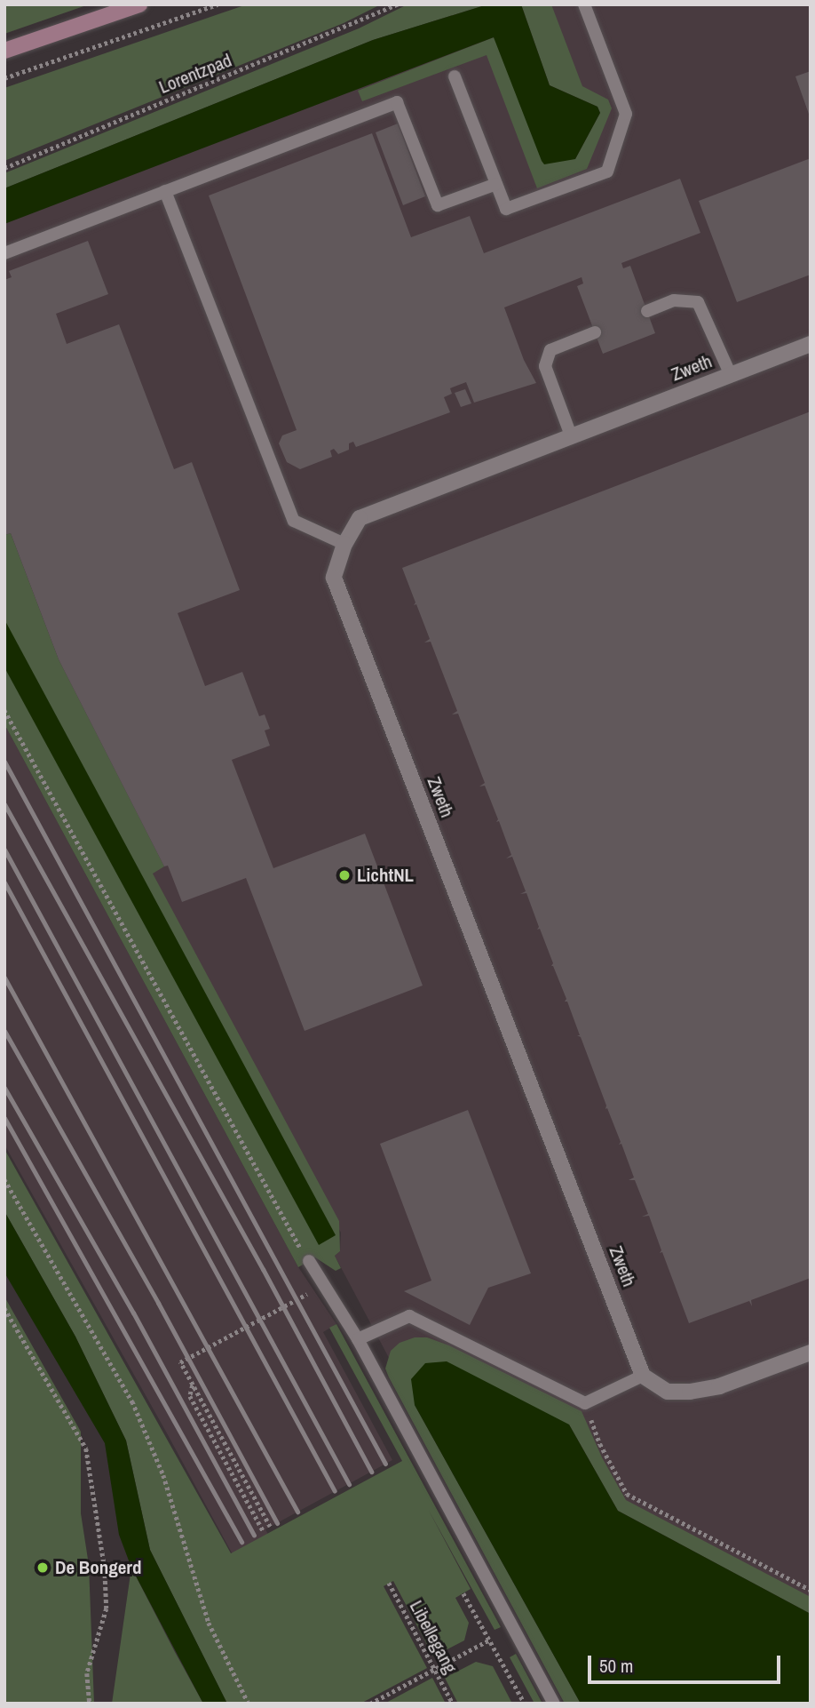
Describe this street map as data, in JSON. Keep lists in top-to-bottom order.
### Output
{
  "streets": {
    "street": ["Zweth"],
    "path": ["Lorentzpad", "Libellegang"]
  },
  "places": ["LichtNL", "De Bongerd"],
  "scale_bar": "50 m"
}
